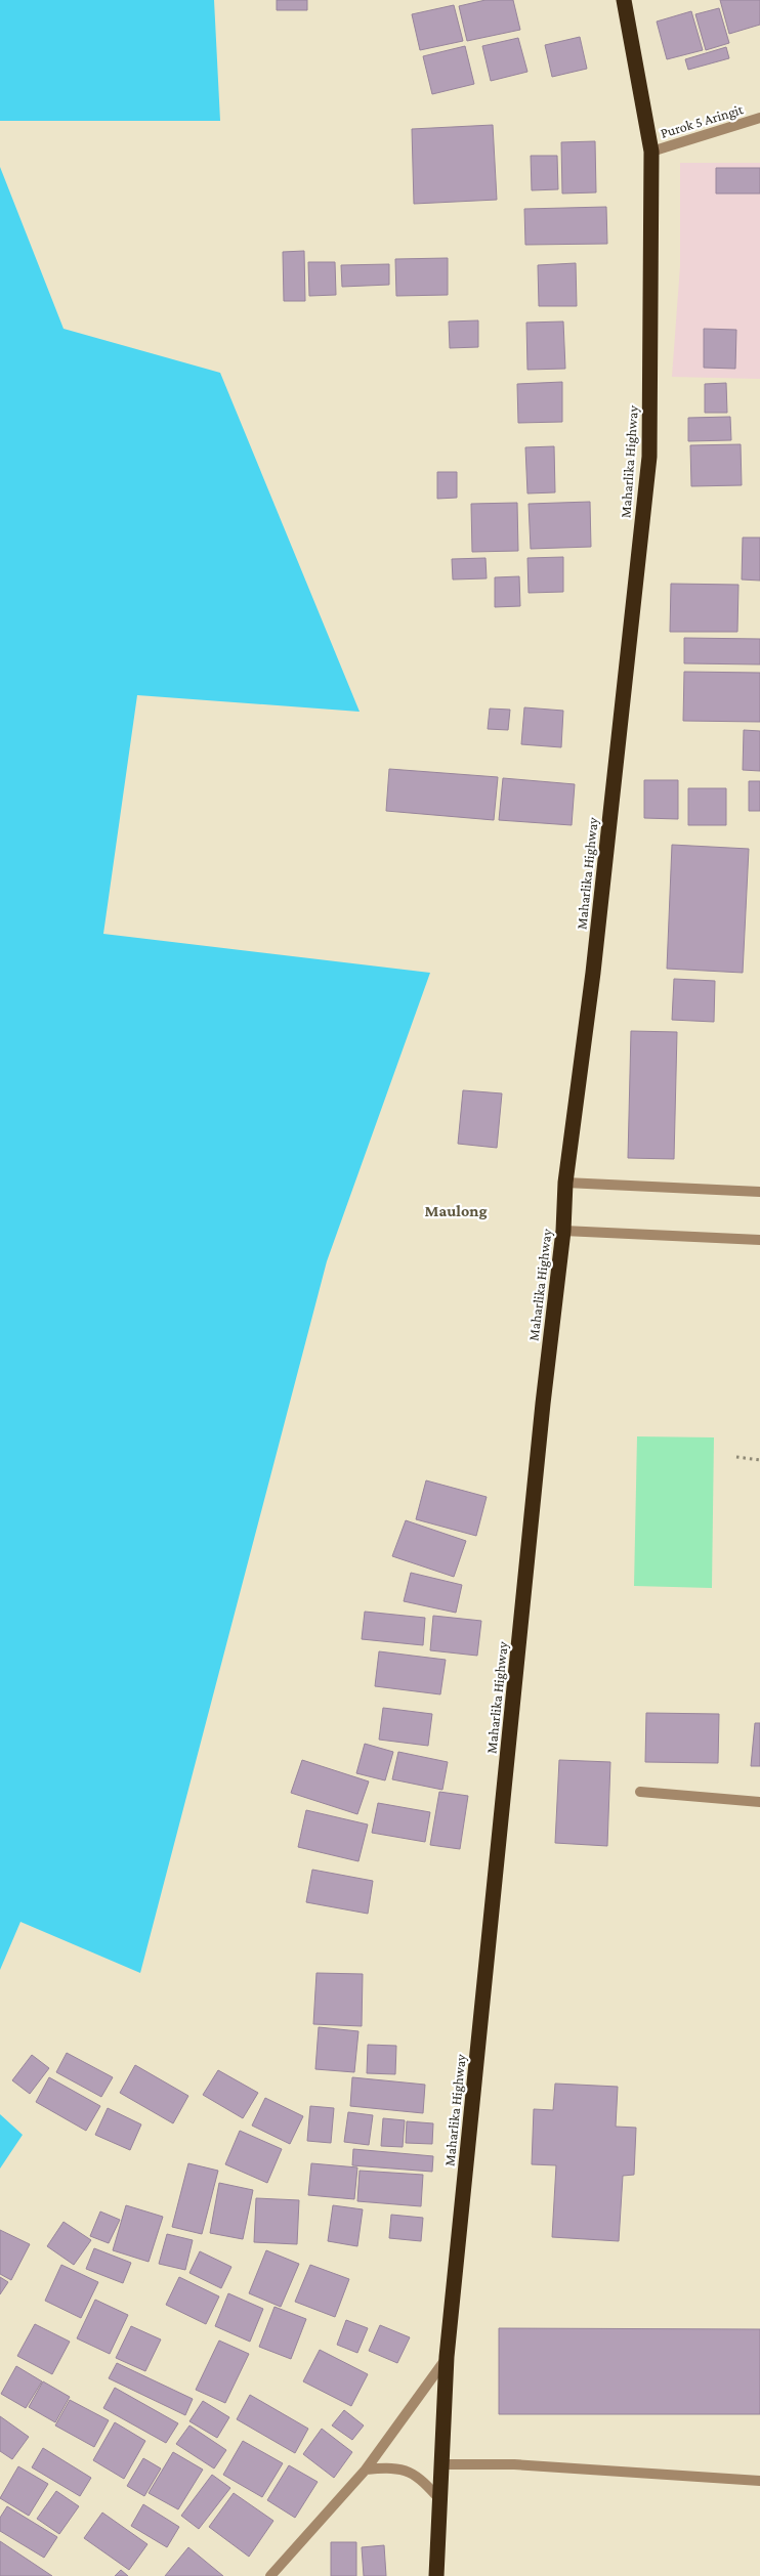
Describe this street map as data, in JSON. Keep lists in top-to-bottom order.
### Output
{
  "streets": {
    "highway": ["Maharlika Highway"],
    "street": ["Purok 5 Aringit"]
  },
  "crossings": [
    ["Purok 5 Aringit", "Maharlika Highway"]
  ],
  "districts": ["Maulong"]
}
